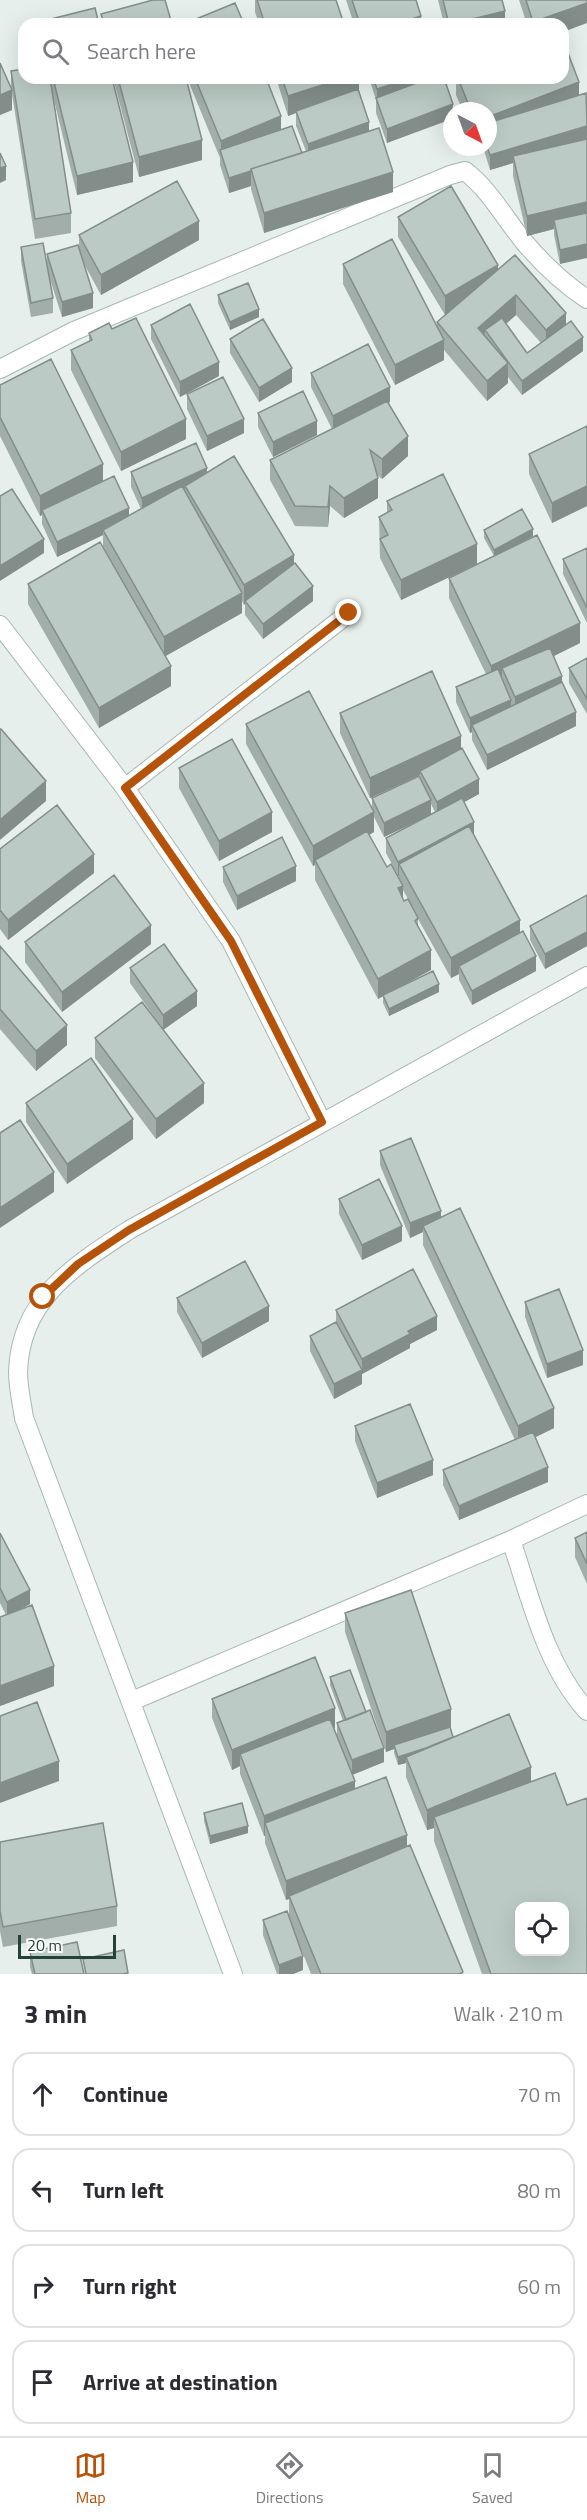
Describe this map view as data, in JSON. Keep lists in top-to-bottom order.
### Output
{
  "scale_bar": "20 m",
  "north": "bottom right",
  "page": {
    "search": "Search here",
    "scale": "20 m",
    "heading": ["3 min", "Walk · 210 m"],
    "list": [
      ["Continue", "70 m"],
      ["Turn left", "80 m"],
      ["Turn right", "60 m"],
      "Arrive at destination"
    ],
    "nav": ["Map", "Directions", "Saved"]
  }
}
